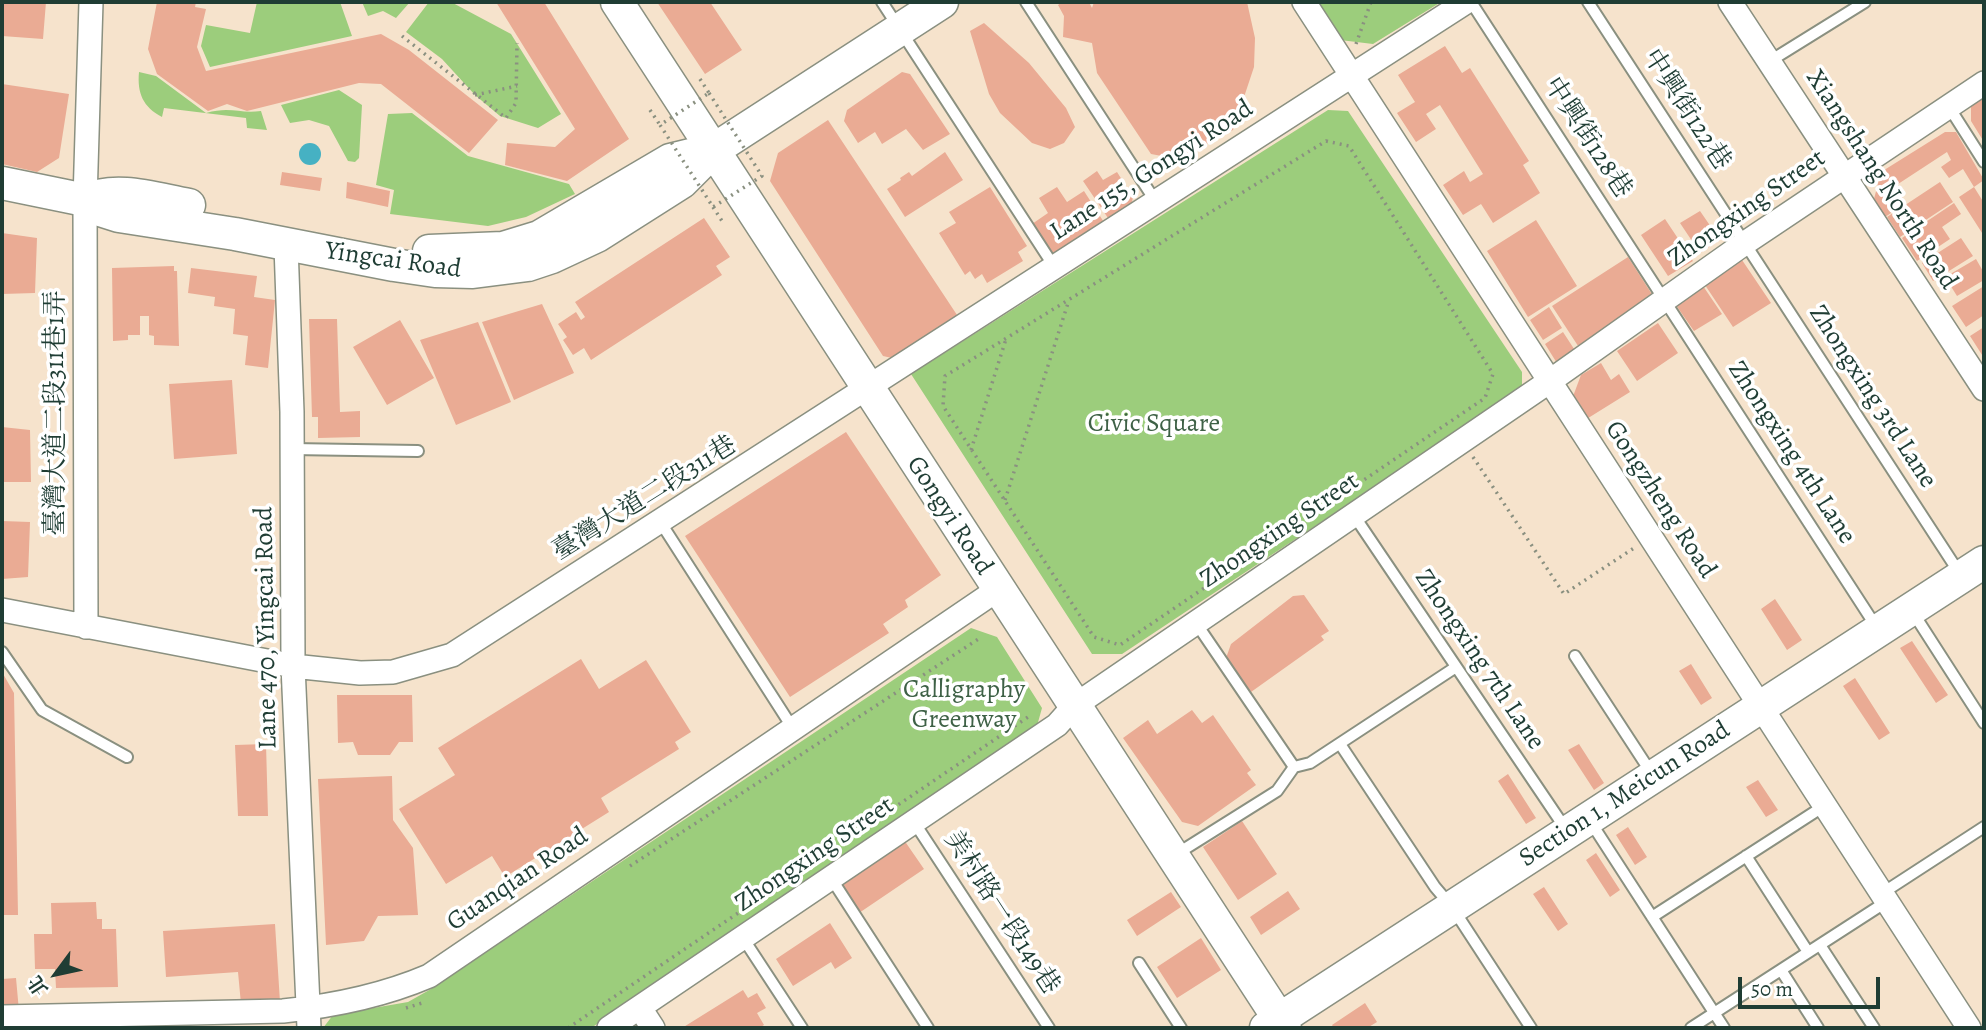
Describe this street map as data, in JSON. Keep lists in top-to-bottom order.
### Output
{
  "streets": {
    "main road": ["Yingcai Road", "Gongyi Road", "Section 1, Meicun Road"],
    "street": [
      "Lane 155, Gongyi Road",
      "Xiangshang North Road",
      "Zhongxing Street",
      "臺灣大道二段311巷1弄",
      "臺灣大道二段311巷",
      "Gongzheng Road",
      "Lane 470, Yingcai Road",
      "Guanqian Road"
    ],
    "lane": [
      "中興街122巷",
      "中興街128巷",
      "Zhongxing 3rd Lane",
      "Zhongxing 4th Lane",
      "Zhongxing 7th Lane",
      "美村路一段149巷"
    ]
  },
  "crossings": [
    ["中興街122巷", "Zhongxing Street"],
    ["中興街122巷", "Zhongxing 3rd Lane"],
    ["中興街128巷", "Zhongxing Street"],
    ["中興街128巷", "Zhongxing 4th Lane"],
    ["Lane 155, Gongyi Road", "臺灣大道二段311巷"],
    ["Lane 155, Gongyi Road", "Gongzheng Road"],
    ["Lane 155, Gongyi Road", "Gongyi Road"],
    ["Xiangshang North Road", "Zhongxing Street"],
    ["Zhongxing Street", "Zhongxing 3rd Lane"],
    ["Zhongxing Street", "Zhongxing 4th Lane"],
    ["Zhongxing Street", "Gongzheng Road"],
    ["Zhongxing Street", "Gongyi Road"],
    ["Zhongxing Street", "Zhongxing 7th Lane"],
    ["Zhongxing Street", "美村路一段149巷"],
    ["Yingcai Road", "臺灣大道二段311巷1弄"],
    ["Yingcai Road", "Gongyi Road"],
    ["Yingcai Road", "Lane 470, Yingcai Road"],
    ["Zhongxing 3rd Lane", "Section 1, Meicun Road"],
    ["臺灣大道二段311巷1弄", "臺灣大道二段311巷"],
    ["Zhongxing 4th Lane", "Section 1, Meicun Road"],
    ["臺灣大道二段311巷", "Gongyi Road"],
    ["臺灣大道二段311巷", "Lane 470, Yingcai Road"],
    ["Gongzheng Road", "Section 1, Meicun Road"],
    ["Gongyi Road", "Section 1, Meicun Road"],
    ["Gongyi Road", "Guanqian Road"],
    ["Lane 470, Yingcai Road", "Guanqian Road"],
    ["Zhongxing 7th Lane", "Section 1, Meicun Road"]
  ],
  "parks": ["Civic Square", "Calligraphy Greenway"],
  "scale_bar": "50 m",
  "north": "bottom left"
}
